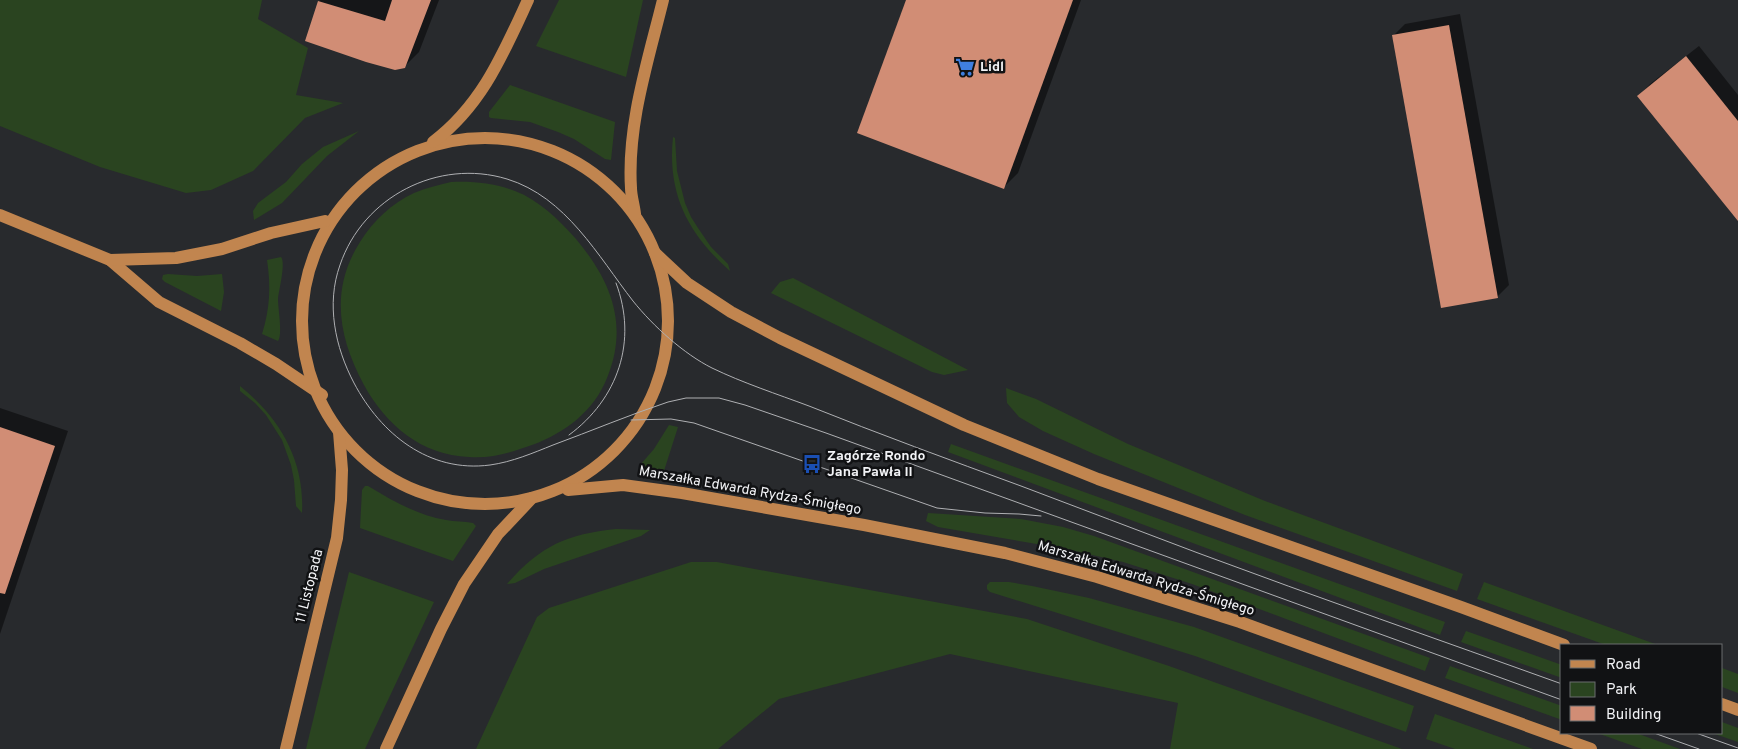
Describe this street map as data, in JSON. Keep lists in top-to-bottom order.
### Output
{
  "streets": {
    "street": ["Marszałka Edwarda Rydza-Śmigłego", "11 Listopada"]
  },
  "places": {
    "supermarket": ["Lidl"],
    "bus stop": ["Zagórze Rondo Jana Pawła II"]
  },
  "legend": ["Road", "Park", "Building"]
}
